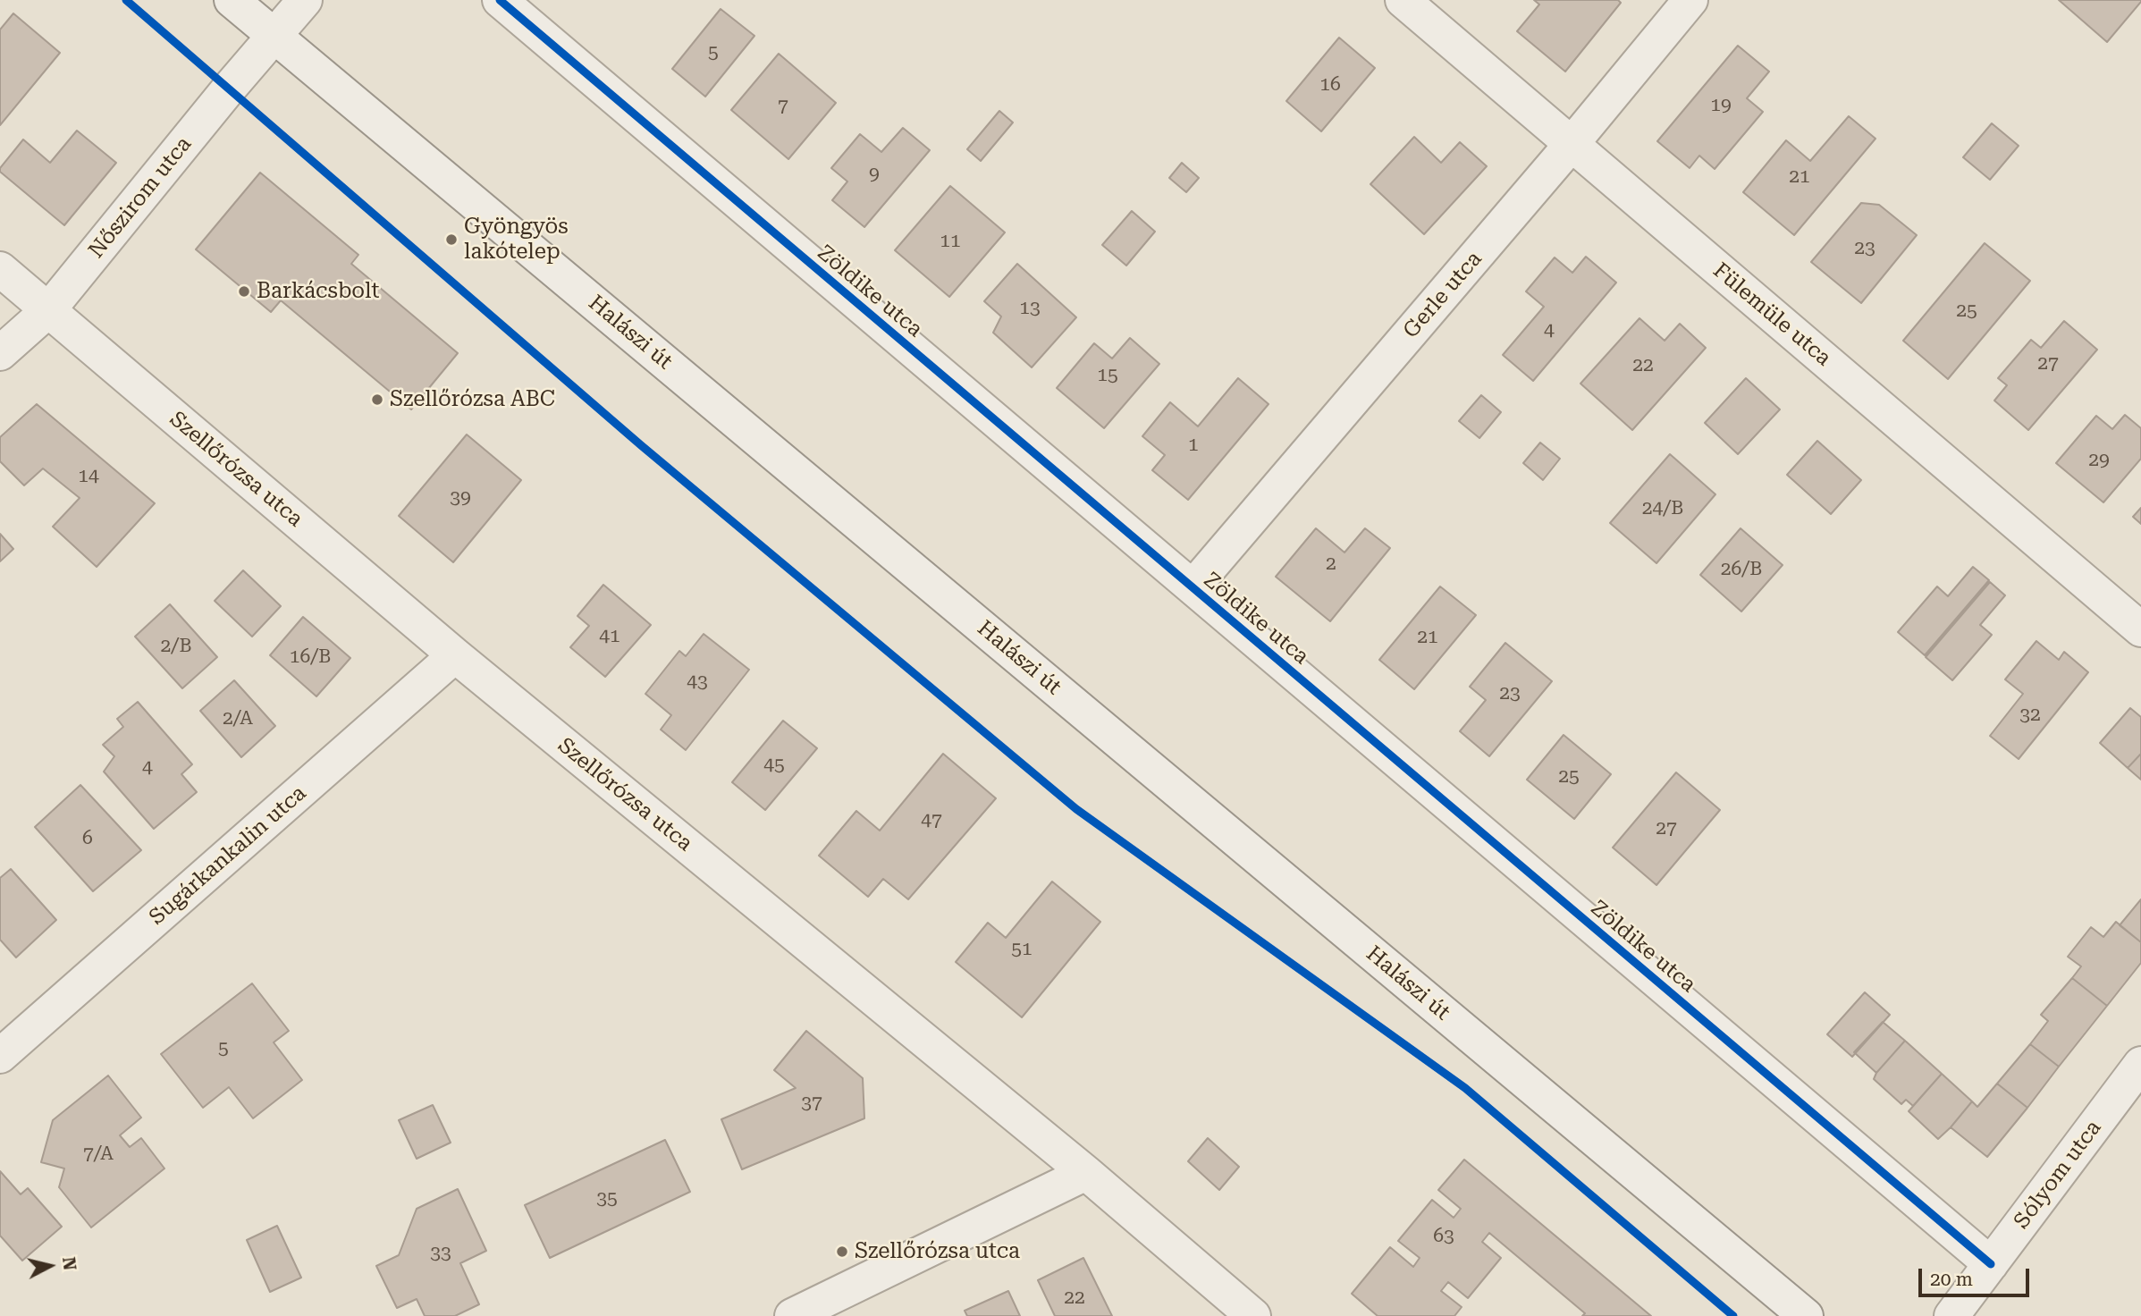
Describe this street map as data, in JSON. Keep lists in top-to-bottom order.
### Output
{
  "streets": {
    "street": [
      "Nőszirom utca",
      "Zöldike utca",
      "Gerle utca",
      "Fülemüle utca",
      "Halászi út",
      "Szellőrózsa utca",
      "Sugárkankalin utca",
      "Sólyom utca"
    ]
  },
  "crossings": [
    ["Nőszirom utca", "Halászi út"],
    ["Nőszirom utca", "Szellőrózsa utca"],
    ["Zöldike utca", "Gerle utca"],
    ["Zöldike utca", "Sólyom utca"],
    ["Gerle utca", "Fülemüle utca"],
    ["Szellőrózsa utca", "Sugárkankalin utca"]
  ],
  "places": [
    "Gyöngyös lakótelep",
    "Barkácsbolt",
    "Szellőrózsa ABC",
    "Szellőrózsa utca"
  ],
  "house_numbers": [
    "5",
    "16",
    "19",
    "7",
    "9",
    "21",
    "11",
    "23",
    "13",
    "25",
    "4",
    "27",
    "22",
    "15",
    "1",
    "29",
    "14",
    "39",
    "24/B",
    "2",
    "26/B",
    "41",
    "21",
    "2/B",
    "16/B",
    "43",
    "23",
    "32",
    "2/A",
    "45",
    "4",
    "25",
    "47",
    "27",
    "6",
    "51",
    "5",
    "37",
    "7/A",
    "35",
    "63",
    "33",
    "22"
  ],
  "scale_bar": "20 m",
  "north": "right"
}
